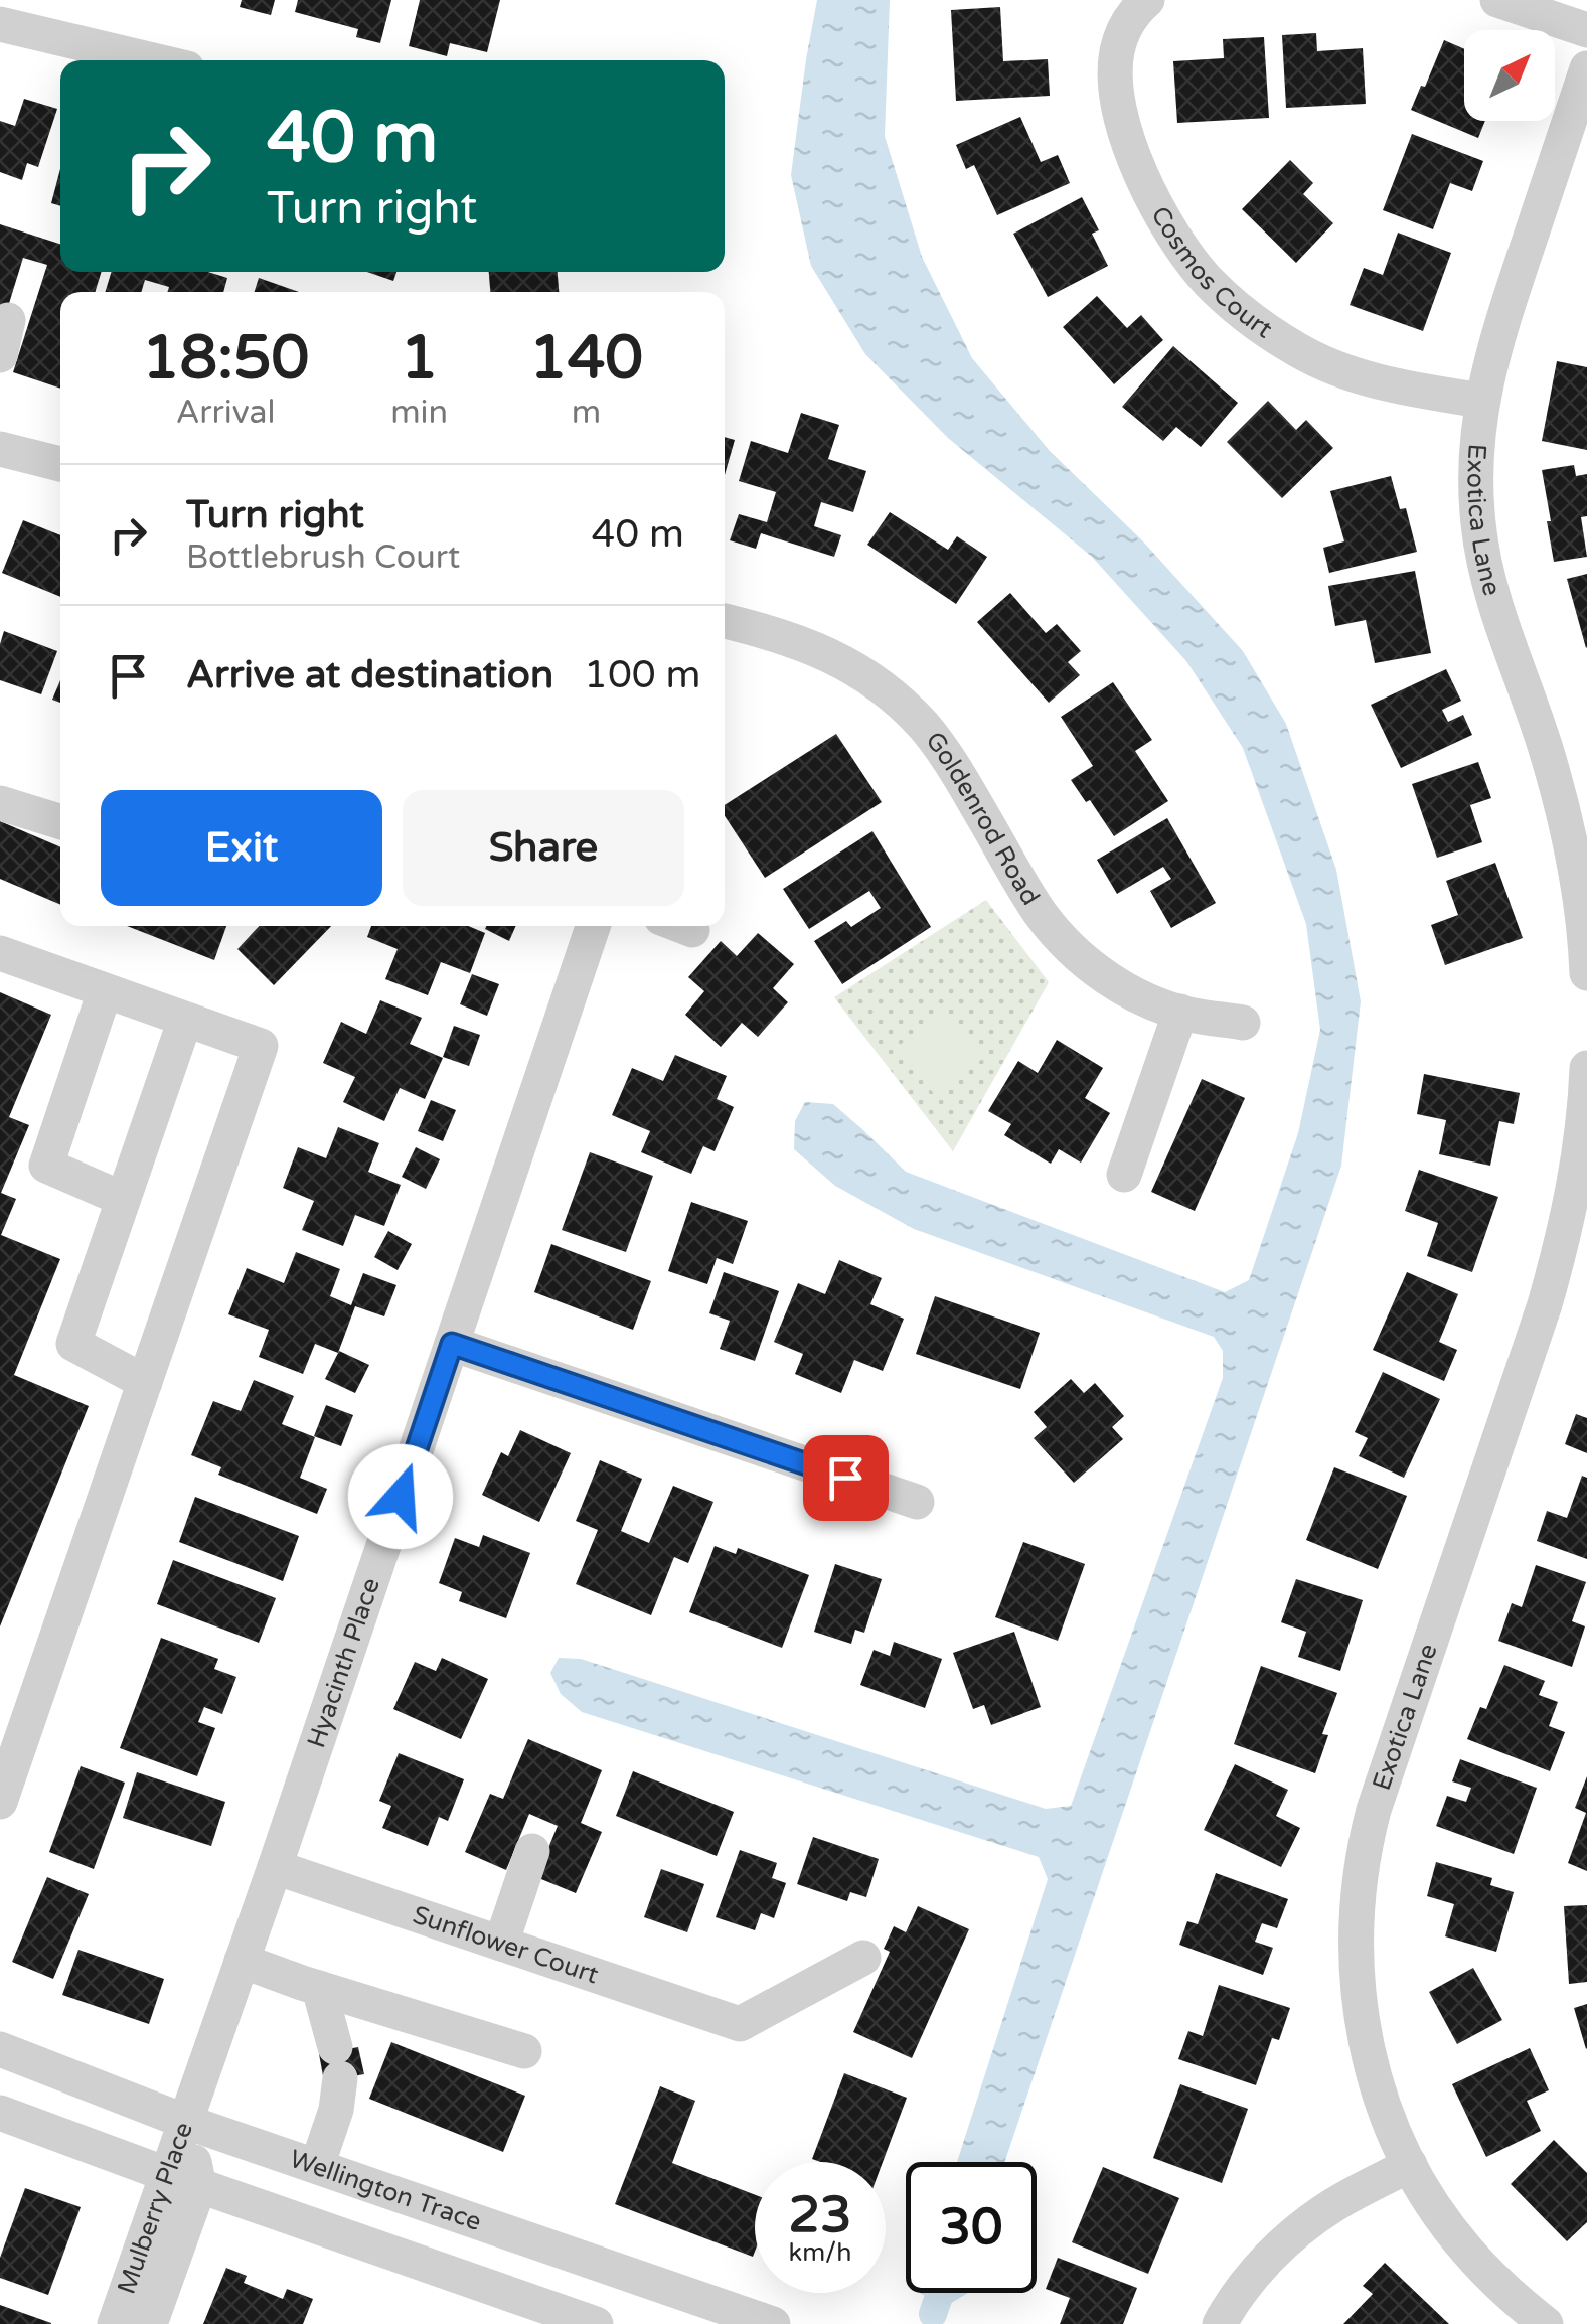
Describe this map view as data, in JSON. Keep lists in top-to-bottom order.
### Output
{
  "streets": {
    "street": [
      "Cosmos Court",
      "Exotica Lane",
      "Goldenrod Road",
      "Hyacinth Place",
      "Sunflower Court",
      "Wellington Trace",
      "Mulberry Place"
    ]
  },
  "crossings": [
    ["Cosmos Court", "Exotica Lane"],
    ["Hyacinth Place", "Sunflower Court"],
    ["Hyacinth Place", "Wellington Trace"],
    ["Hyacinth Place", "Mulberry Place"],
    ["Wellington Trace", "Mulberry Place"]
  ],
  "north": "top right",
  "page": {
    "turn": ["40 m", "Turn right"],
    "eta": [
      "18:50",
      "Arrival",
      "1",
      "min",
      "140",
      "m"
    ],
    "list": [
      {
        "name": "Turn right",
        "note": "Bottlebrush Court",
        "value": "40 m"
      },
      {
        "name": "Arrive at destination",
        "value": "100 m"
      }
    ],
    "buttons": ["Exit", "Share"],
    "speed": "23 km/h",
    "limit": "30"
  }
}
